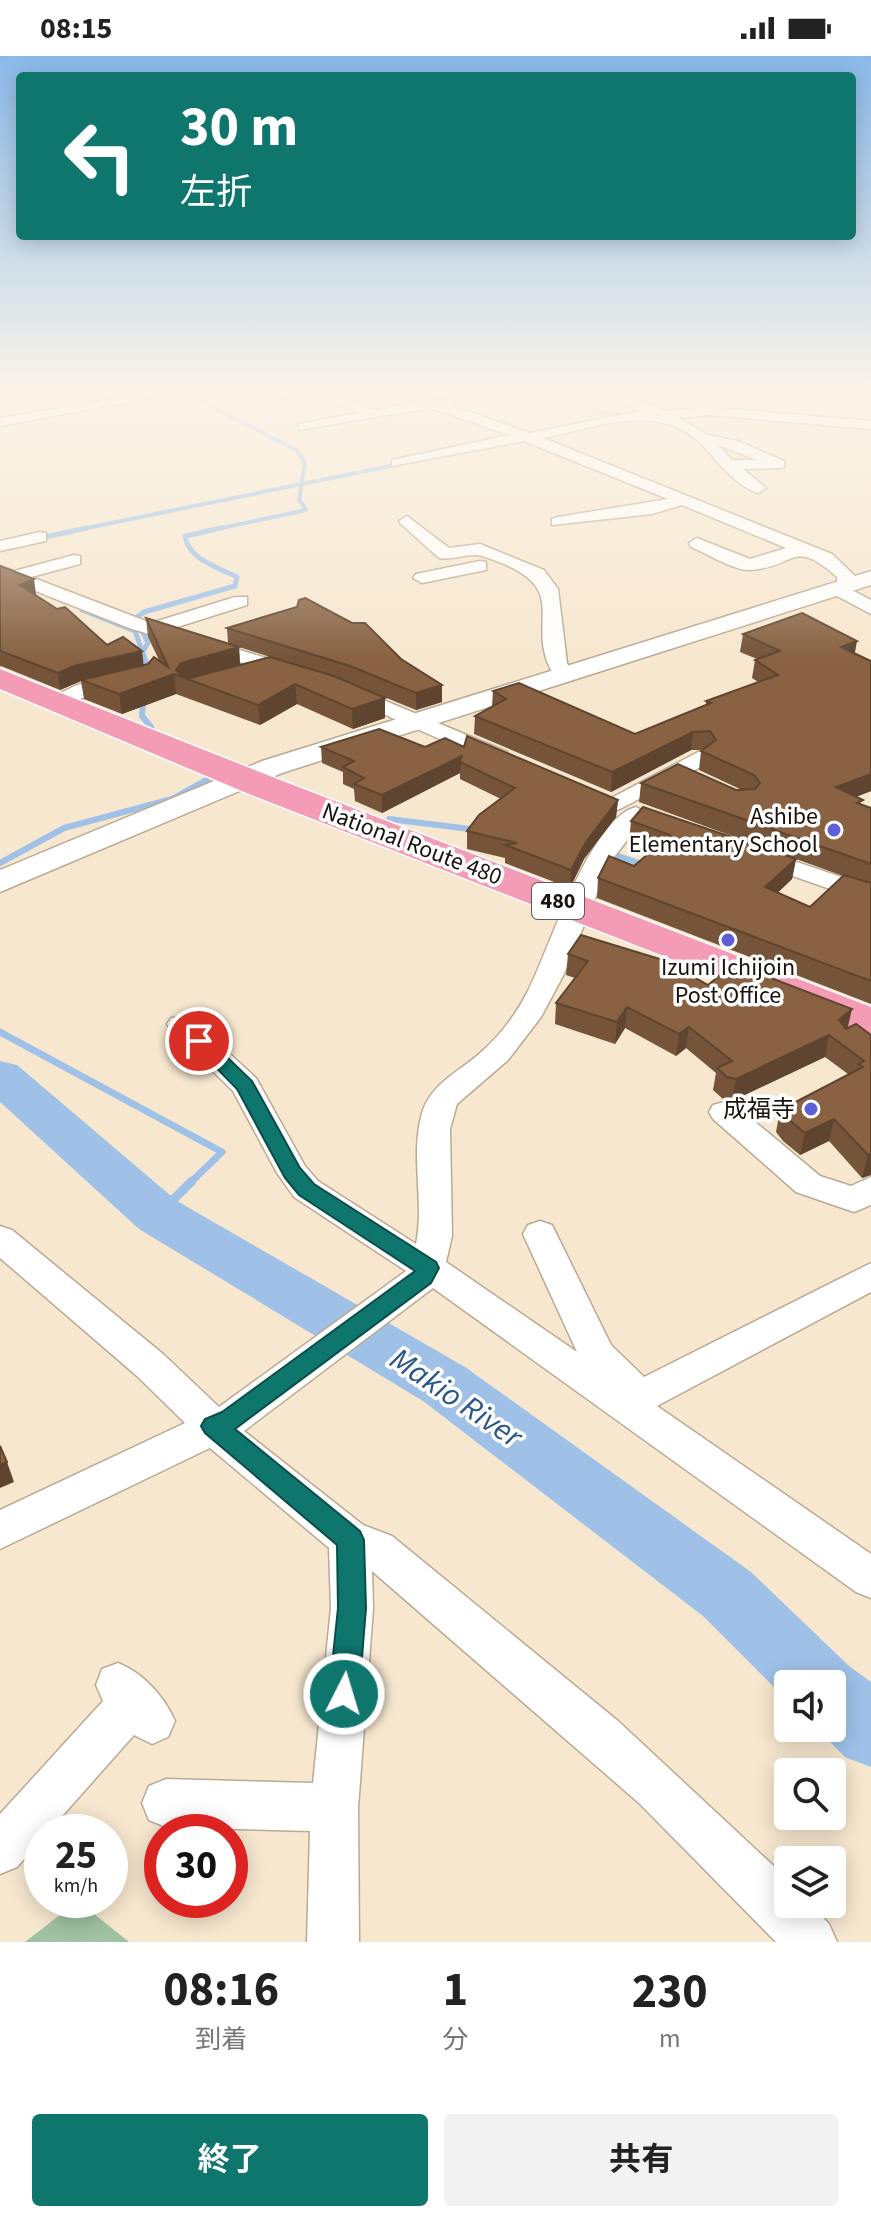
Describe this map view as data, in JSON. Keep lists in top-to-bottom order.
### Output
{
  "streets": {
    "highway": ["National Route 480", "480"]
  },
  "water": ["Makio River"],
  "places": ["Ashibe Elementary School", "Izumi Ichijoin Post Office", "成福寺"],
  "page": {
    "status": "08:15",
    "turn": ["30 m", "左折"],
    "speed": "25 km/h",
    "limit": "30",
    "eta": [
      "08:16",
      "到着",
      "1",
      "分",
      "230",
      "m"
    ],
    "buttons": ["終了", "共有"]
  }
}
